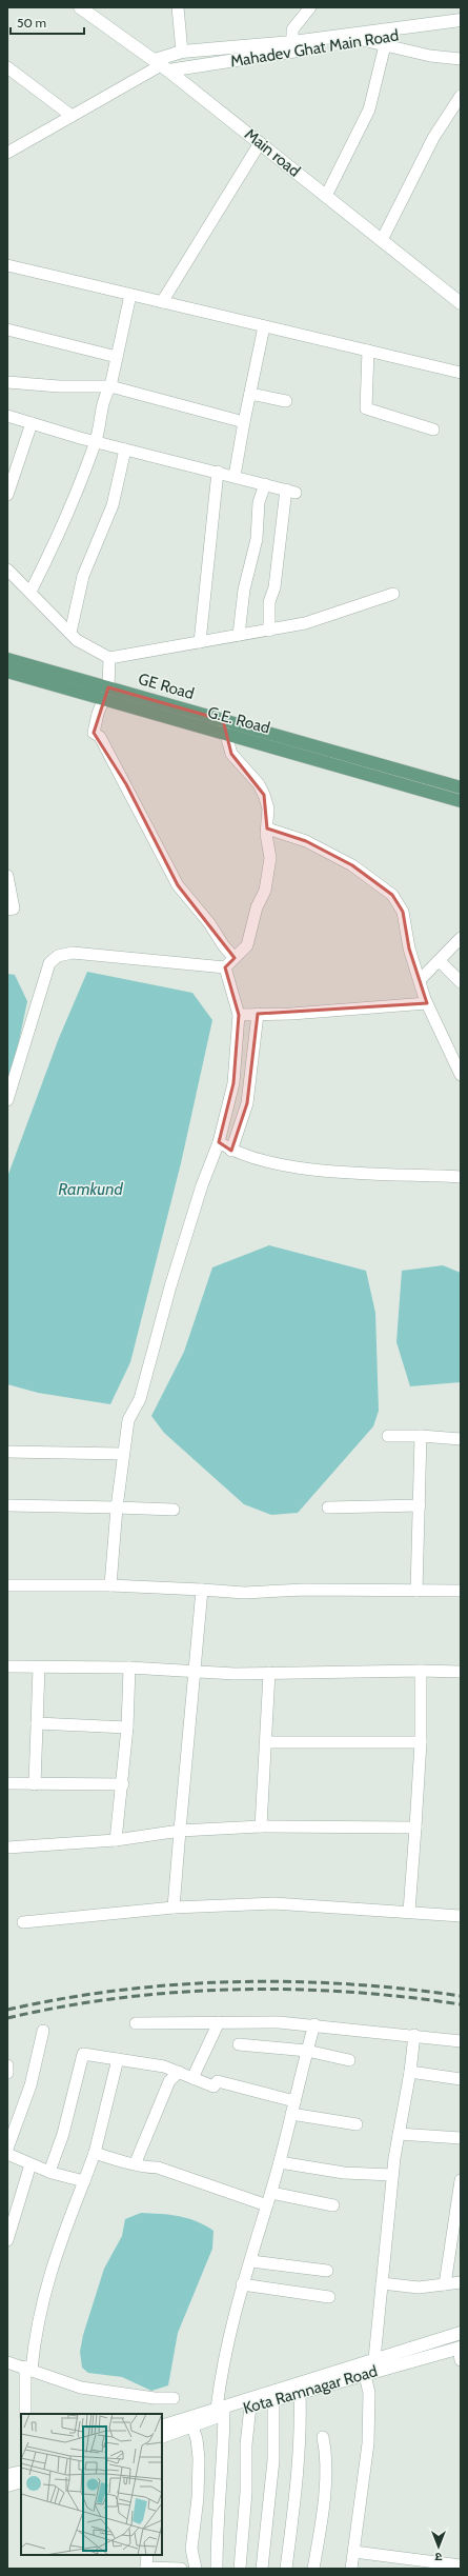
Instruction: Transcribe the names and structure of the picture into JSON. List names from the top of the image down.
{
  "streets": {
    "main road": ["GE Road", "G.E. Road"],
    "street": ["Mahadev Ghat Main Road", "Main road", "Kota Ramnagar Road"]
  },
  "crossings": [
    ["Mahadev Ghat Main Road", "Main road"]
  ],
  "water": ["Ramkund"],
  "scale_bar": "50 m",
  "north": "bottom"
}
